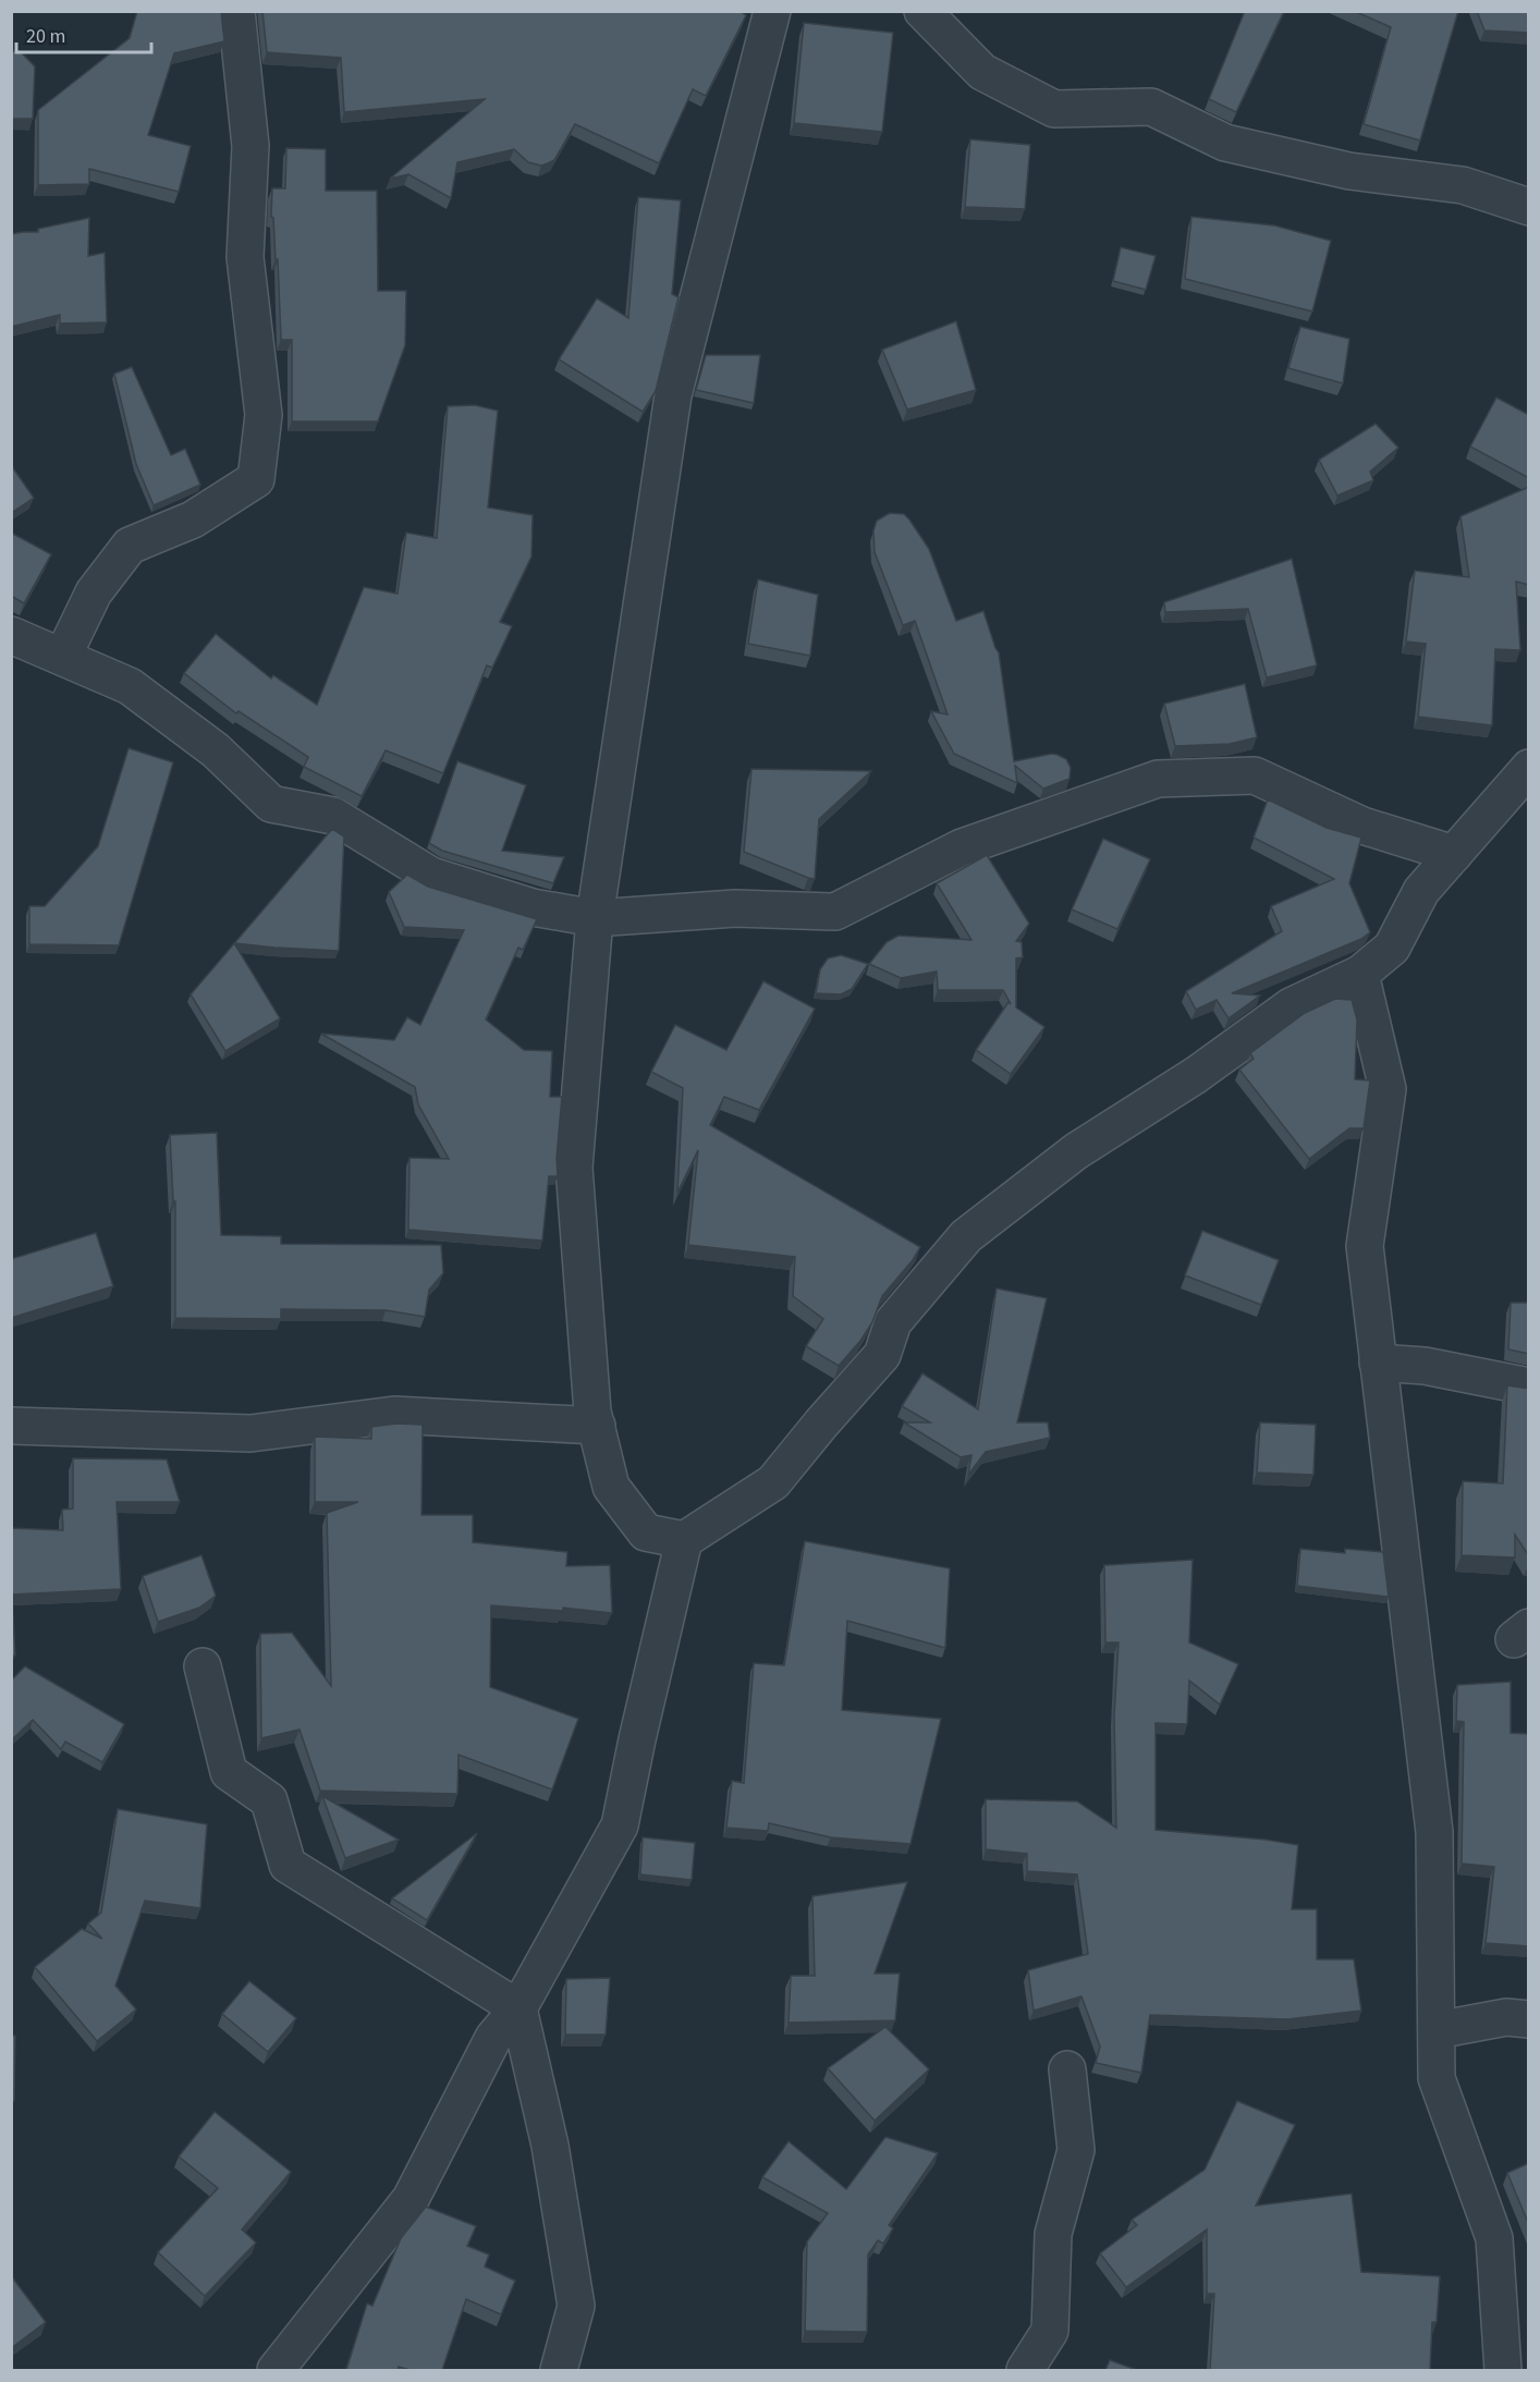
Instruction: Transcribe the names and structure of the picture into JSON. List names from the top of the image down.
{
  "scale_bar": "20 m"
}
